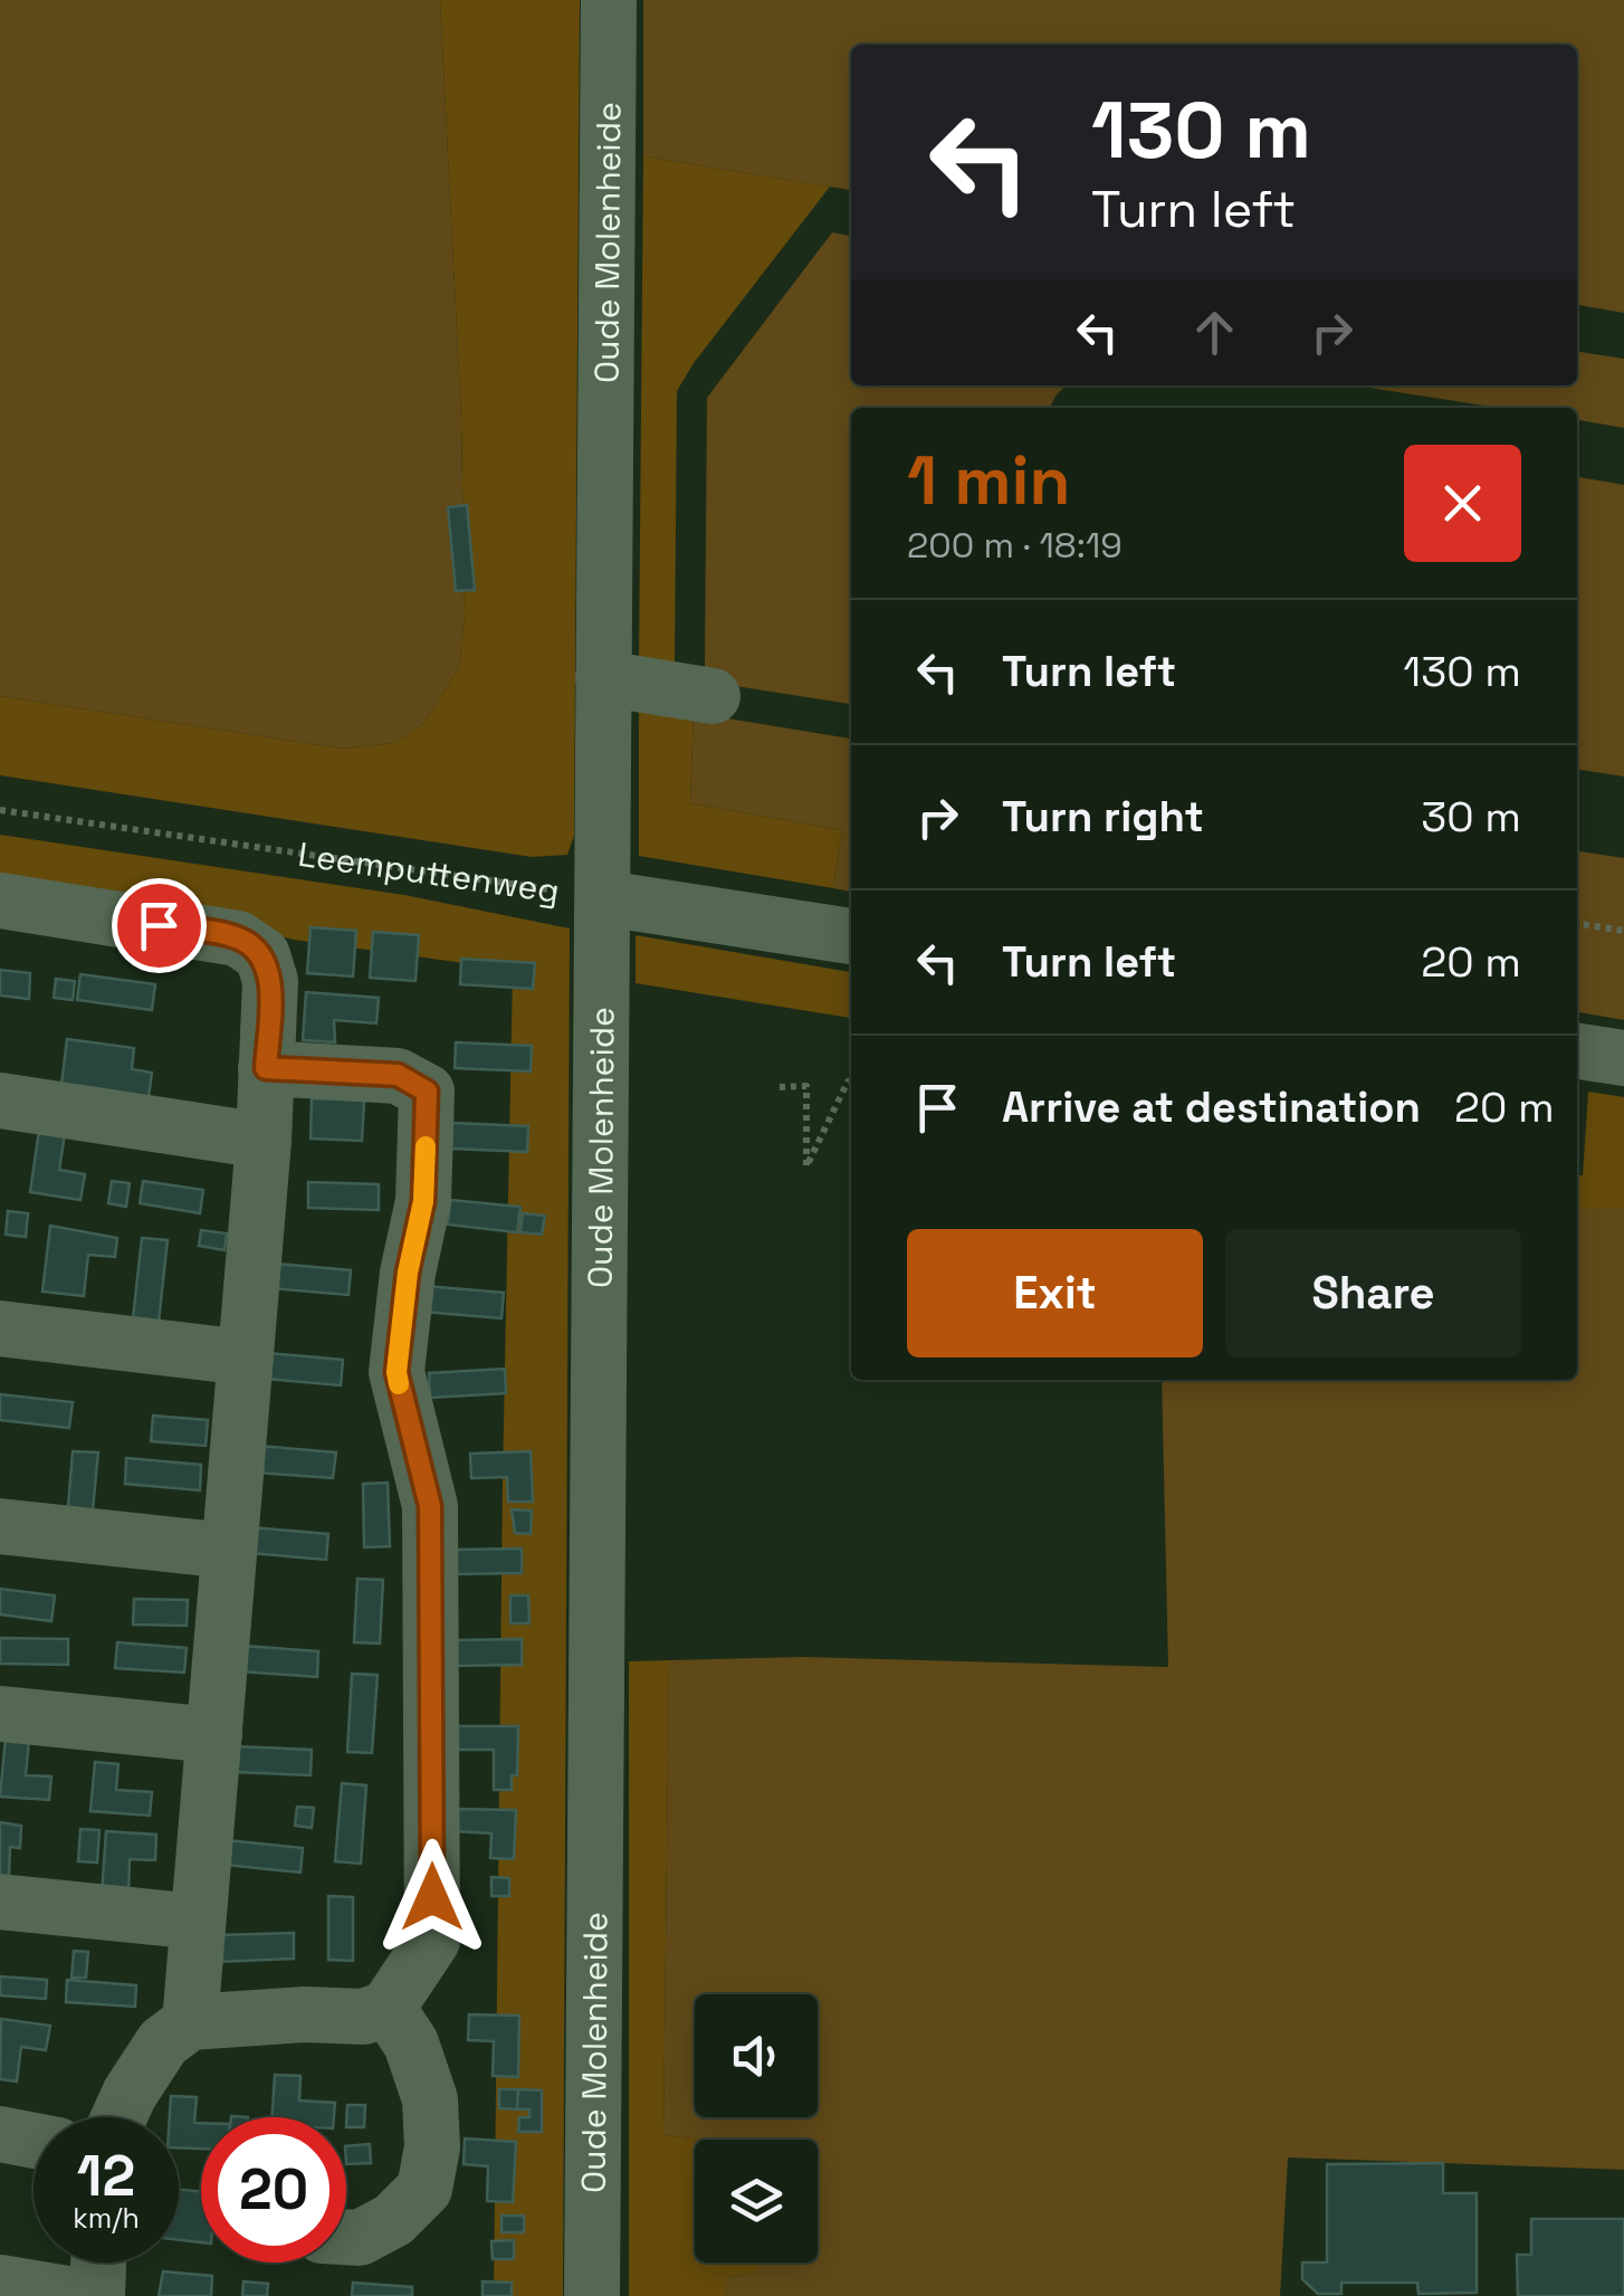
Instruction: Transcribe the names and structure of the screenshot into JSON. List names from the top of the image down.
{
  "streets": {
    "street": ["Oude Molenheide", "Leemputtenweg"]
  },
  "crossings": [
    ["Oude Molenheide", "Leemputtenweg"]
  ],
  "page": {
    "turn": ["130 m", "Turn left"],
    "heading": ["1 min", "200 m · 18:19"],
    "list": [
      {
        "name": "Turn left",
        "value": "130 m"
      },
      {
        "name": "Turn right",
        "value": "30 m"
      },
      {
        "name": "Turn left",
        "value": "20 m"
      },
      {
        "name": "Arrive at destination",
        "value": "20 m"
      }
    ],
    "buttons": ["Exit", "Share"],
    "speed": "12 km/h",
    "limit": "20"
  }
}
